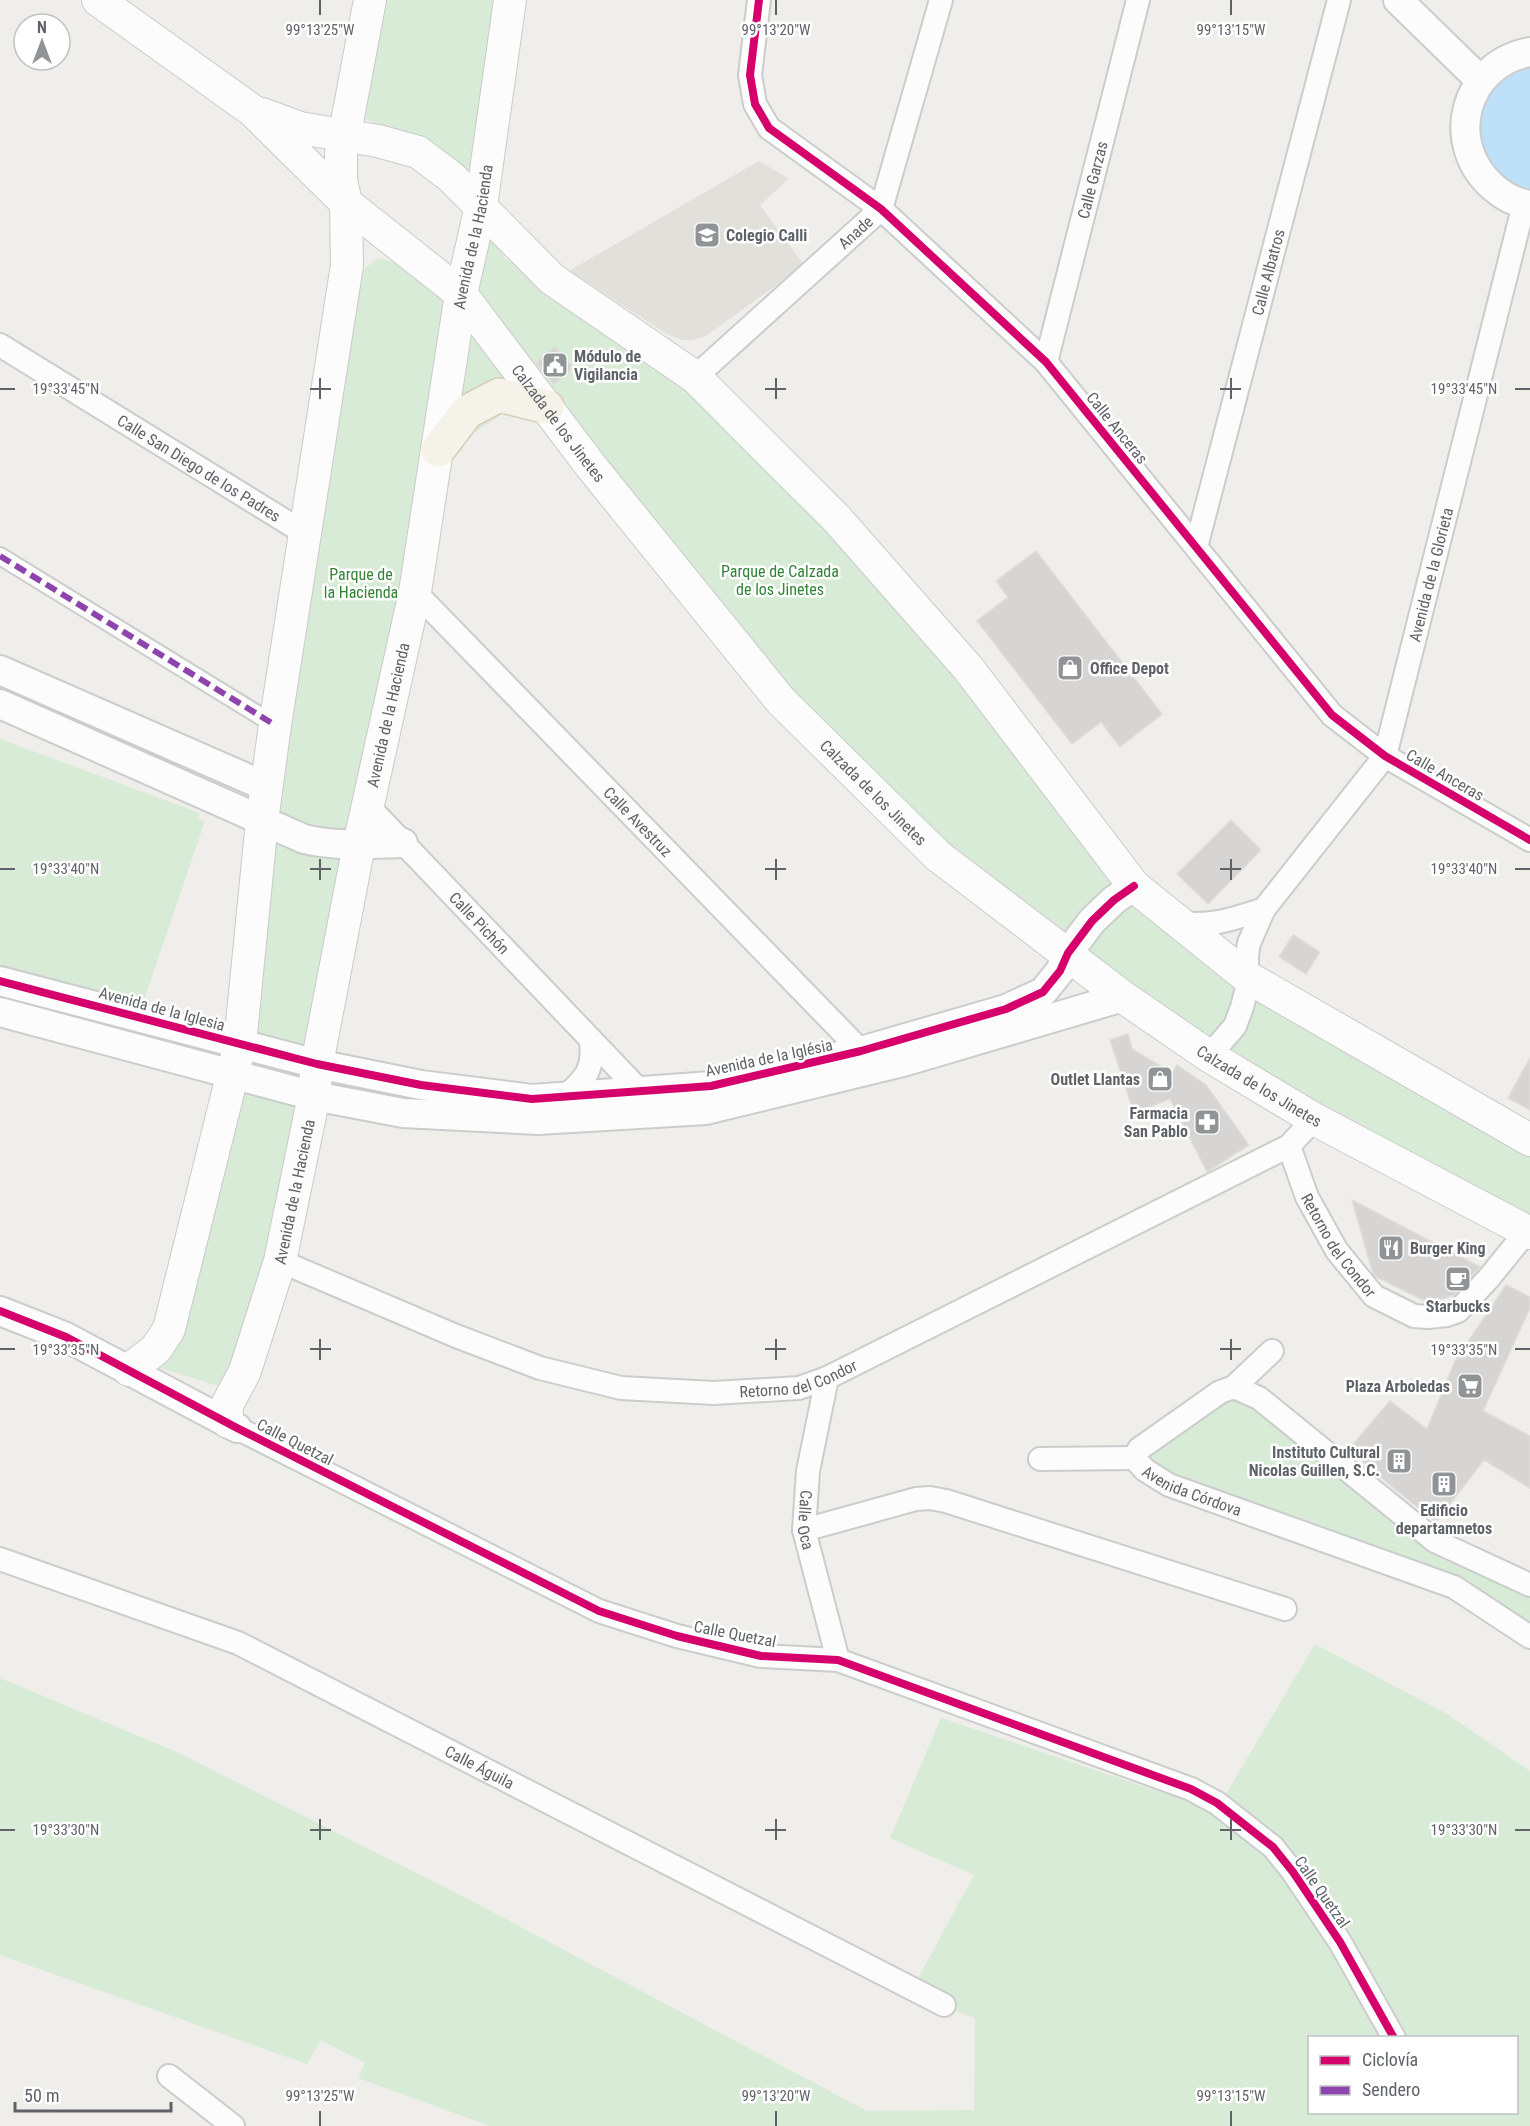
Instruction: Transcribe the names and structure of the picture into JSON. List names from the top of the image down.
{
  "streets": {
    "main road": ["Avenida de la Hacienda", "Calzada de los Jinetes"],
    "street": [
      "Calle Garzas",
      "Anade",
      "Calle Albatros",
      "Calle Anceras",
      "Calle San Diego de los Padres",
      "Avenida de la Glorieta",
      "Calle Avestruz",
      "Calle Pichón",
      "Avenida de la Iglesia",
      "Avenida de la Iglésia",
      "Retorno del Condor",
      "Calle Quetzal",
      "Avenida Córdova",
      "Calle Oca",
      "Calle Águila"
    ]
  },
  "crossings": [
    ["Calle Garzas", "Calle Anceras"],
    ["Anade", "Calle Anceras"],
    ["Avenida de la Hacienda", "Calzada de los Jinetes"],
    ["Avenida de la Hacienda", "Calle Avestruz"],
    ["Avenida de la Hacienda", "Calle Pichón"],
    ["Avenida de la Hacienda", "Avenida de la Iglesia"],
    ["Avenida de la Hacienda", "Avenida de la Iglésia"],
    ["Avenida de la Hacienda", "Retorno del Condor"],
    ["Avenida de la Hacienda", "Calle Quetzal"],
    ["Calle Albatros", "Calle Anceras"],
    ["Calzada de los Jinetes", "Avenida de la Glorieta"],
    ["Calzada de los Jinetes", "Avenida de la Iglésia"],
    ["Calzada de los Jinetes", "Retorno del Condor"],
    ["Calle Anceras", "Avenida de la Glorieta"],
    ["Calle Avestruz", "Avenida de la Iglésia"],
    ["Calle Pichón", "Avenida de la Iglésia"],
    ["Avenida de la Iglesia", "Avenida de la Iglésia"],
    ["Retorno del Condor", "Calle Oca"],
    ["Calle Quetzal", "Calle Oca"]
  ],
  "parks": ["Parque de Calzada de los Jinetes", "Parque de la Hacienda"],
  "places": {
    "school or university": ["Colegio Calli"],
    "public building": ["Módulo de Vigilancia"],
    "shop": ["Office Depot", "Outlet Llantas"],
    "pharmacy": ["Farmacia San Pablo"],
    "restaurant": ["Burger King"],
    "cafe": ["Starbucks"],
    "supermarket": ["Plaza Arboledas"],
    "building": ["Instituto Cultural Nicolas Guillen, S.C.", "Edificio departamnetos"]
  },
  "legend": ["Ciclovía", "Sendero"],
  "scale_bar": "50 m",
  "north": "top",
  "coordinates": [
    "99°13'25\"W",
    "99°13'20\"W",
    "99°13'15\"W",
    "19°33'45\"N",
    "19°33'40\"N",
    "19°33'35\"N",
    "19°33'30\"N"
  ]
}
